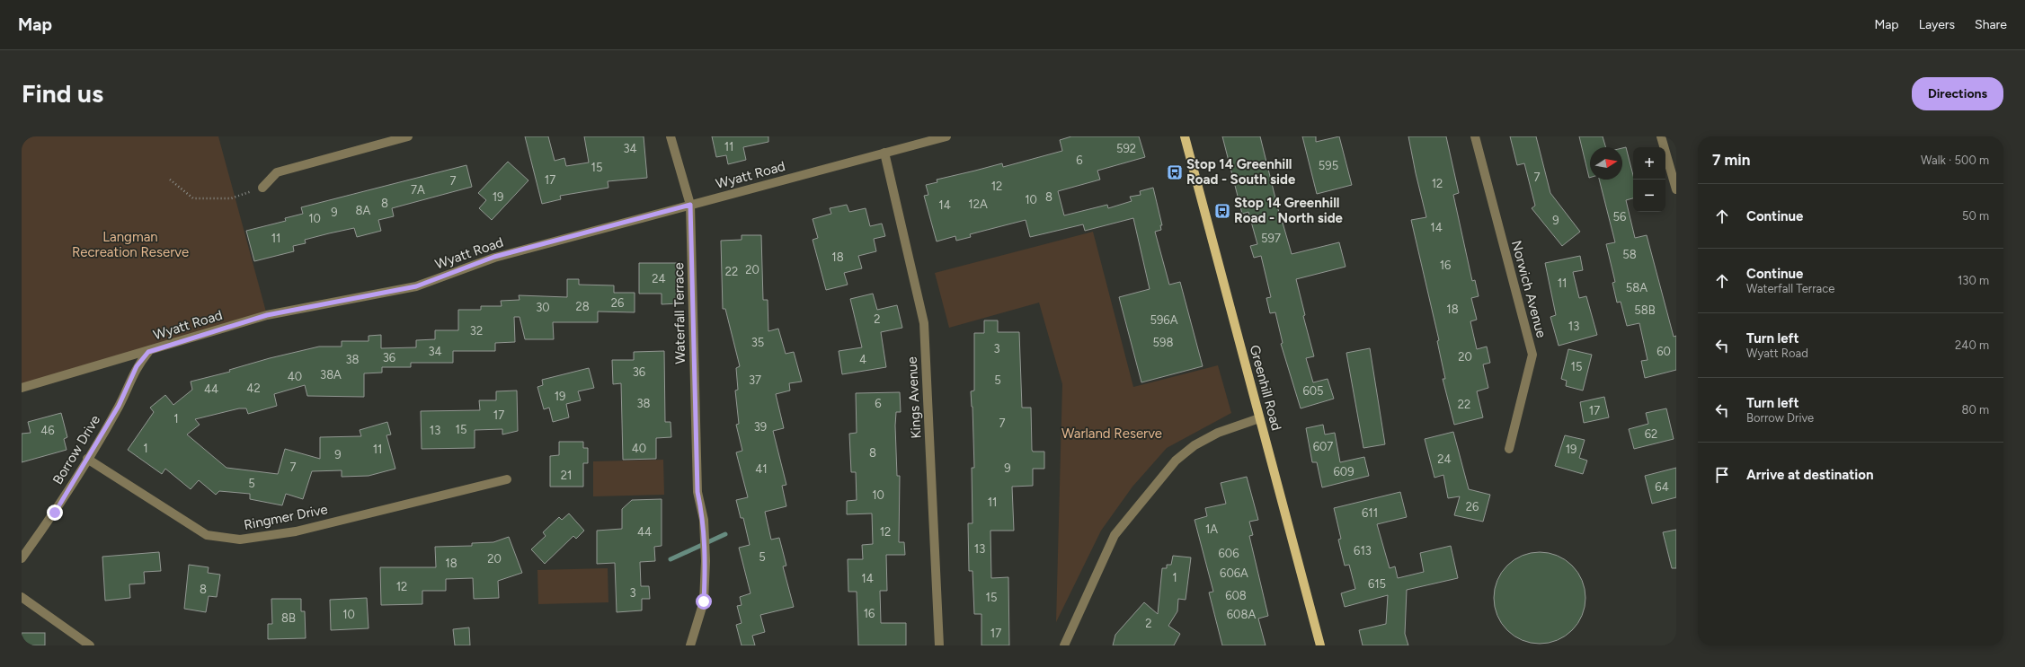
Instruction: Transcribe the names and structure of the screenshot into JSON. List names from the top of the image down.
{
  "streets": {
    "main road": ["Greenhill Road"],
    "street": [
      "Wyatt Road",
      "Norwich Avenue",
      "Waterfall Terrace",
      "Kings Avenue",
      "Borrow Drive",
      "Ringmer Drive"
    ]
  },
  "crossings": [
    ["Wyatt Road", "Waterfall Terrace"],
    ["Wyatt Road", "Kings Avenue"],
    ["Wyatt Road", "Borrow Drive"],
    ["Borrow Drive", "Ringmer Drive"]
  ],
  "parks": ["Langman Recreation Reserve", "Warland Reserve"],
  "places": {
    "bus stop": ["Stop 14 Greenhill Road - South side", "Stop 14 Greenhill Road - North side"]
  },
  "house_numbers": [
    "11",
    "34",
    "592",
    "6",
    "595",
    "15",
    "7",
    "17",
    "7",
    "12",
    "12",
    "7A",
    "19",
    "8",
    "10",
    "8",
    "12A",
    "14",
    "8A",
    "9",
    "56",
    "10",
    "9",
    "14",
    "11",
    "597",
    "58",
    "18",
    "16",
    "20",
    "22",
    "24",
    "11",
    "58A",
    "26",
    "28",
    "30",
    "18",
    "58B",
    "2",
    "596A",
    "13",
    "32",
    "35",
    "598",
    "3",
    "34",
    "60",
    "20",
    "36",
    "38",
    "4",
    "15",
    "36",
    "38A",
    "40",
    "37",
    "5",
    "42",
    "44",
    "605",
    "19",
    "38",
    "6",
    "22",
    "17",
    "17",
    "1",
    "7",
    "39",
    "15",
    "46",
    "13",
    "62",
    "607",
    "1",
    "40",
    "11",
    "19",
    "8",
    "9",
    "24",
    "7",
    "9",
    "41",
    "609",
    "21",
    "5",
    "64",
    "10",
    "11",
    "26",
    "611",
    "1A",
    "44",
    "12",
    "13",
    "613",
    "606",
    "5",
    "20",
    "18",
    "606A",
    "1",
    "14",
    "615",
    "12",
    "8",
    "3",
    "608",
    "15",
    "16",
    "10",
    "608A",
    "8B",
    "2",
    "17"
  ],
  "north": "right",
  "page": {
    "header": "Map",
    "nav": ["Map", "Layers", "Share"],
    "buttons": "Directions",
    "title": "Find us",
    "heading": ["7 min", "Walk · 500 m"],
    "map_buttons": ["+", "−"],
    "list": [
      ["Continue", "50 m"],
      ["Continue", "Waterfall Terrace", "130 m"],
      ["Turn left", "Wyatt Road", "240 m"],
      ["Turn left", "Borrow Drive", "80 m"],
      "Arrive at destination"
    ]
  }
}
